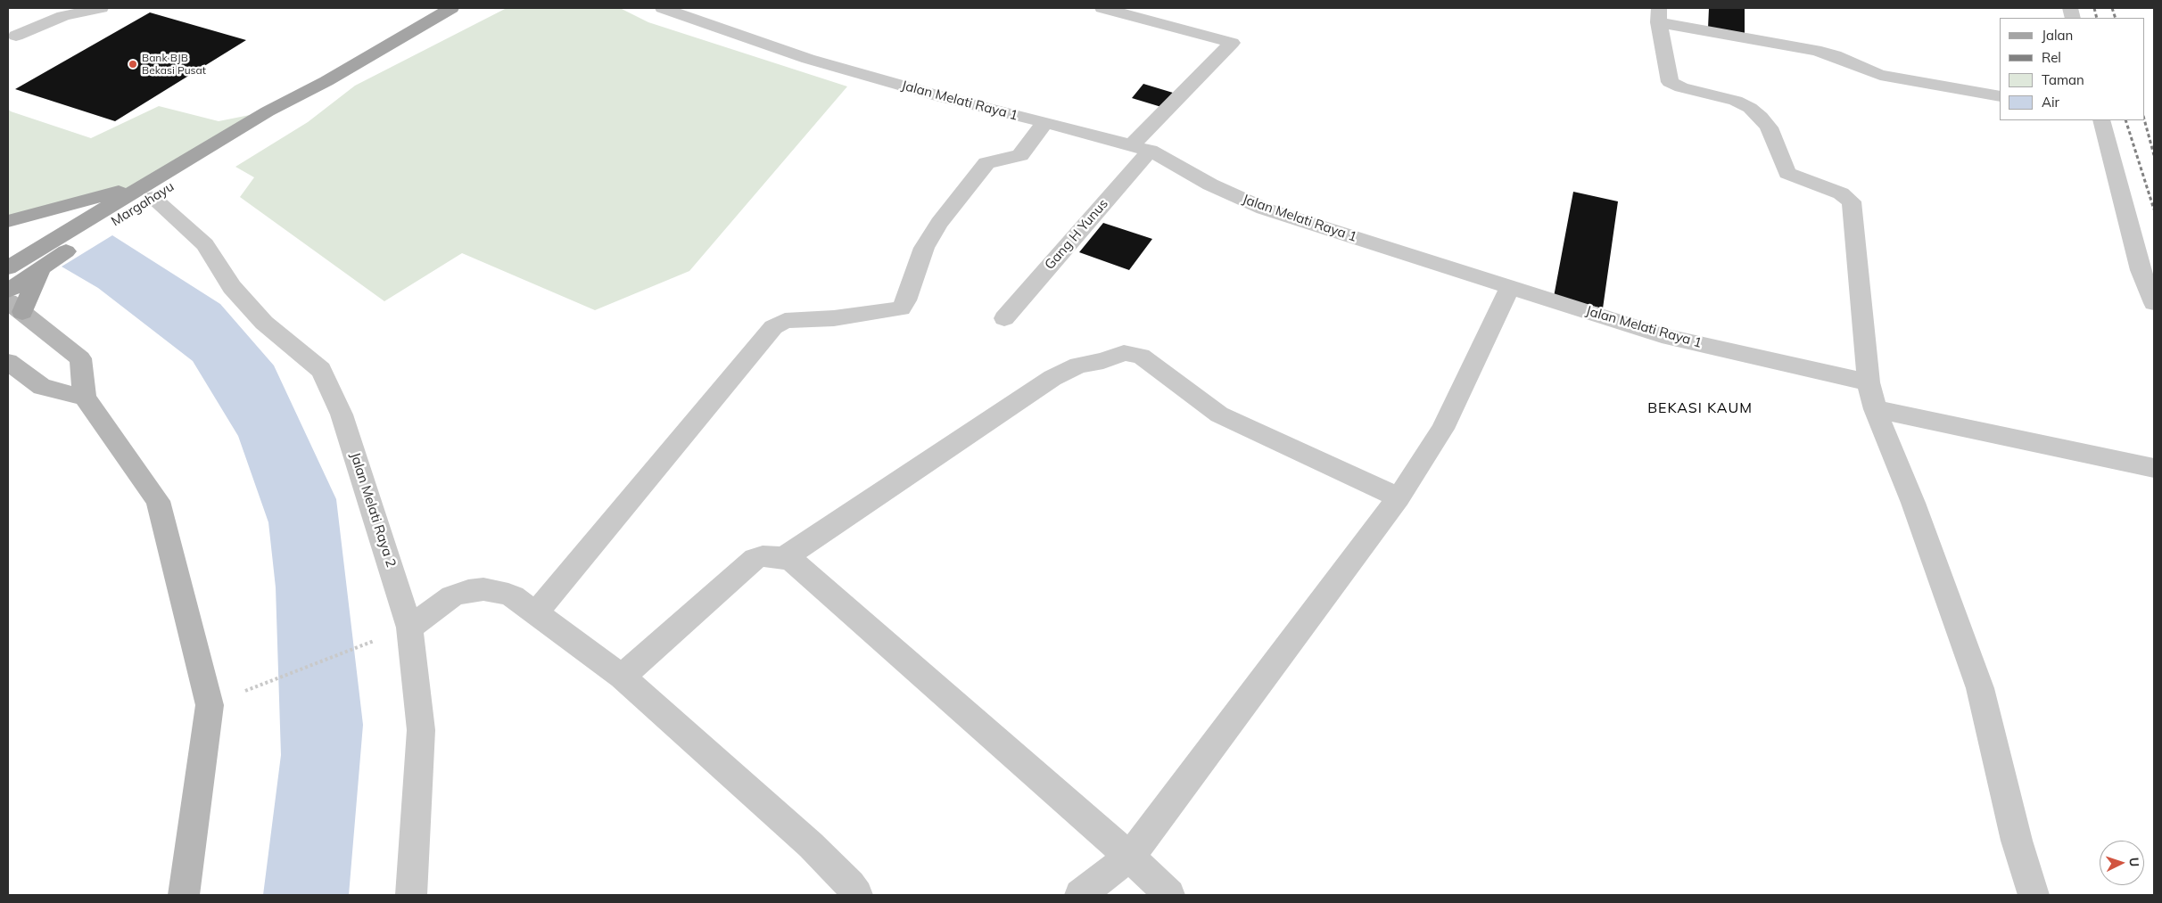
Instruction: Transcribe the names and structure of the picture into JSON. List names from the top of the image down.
{
  "streets": {
    "main road": ["Margahayu"],
    "street": ["Jalan Melati Raya 1", "Gang H Yunus", "Jalan Melati Raya 2"]
  },
  "crossings": [
    ["Jalan Melati Raya 1", "Gang H Yunus"],
    ["Margahayu", "Jalan Melati Raya 2"]
  ],
  "districts": ["BEKASI KAUM"],
  "places": ["Bank BJB Bekasi Pusat"],
  "legend": [
    "Jalan",
    "Rel",
    "Taman",
    "Air"
  ],
  "north": "right"
}
